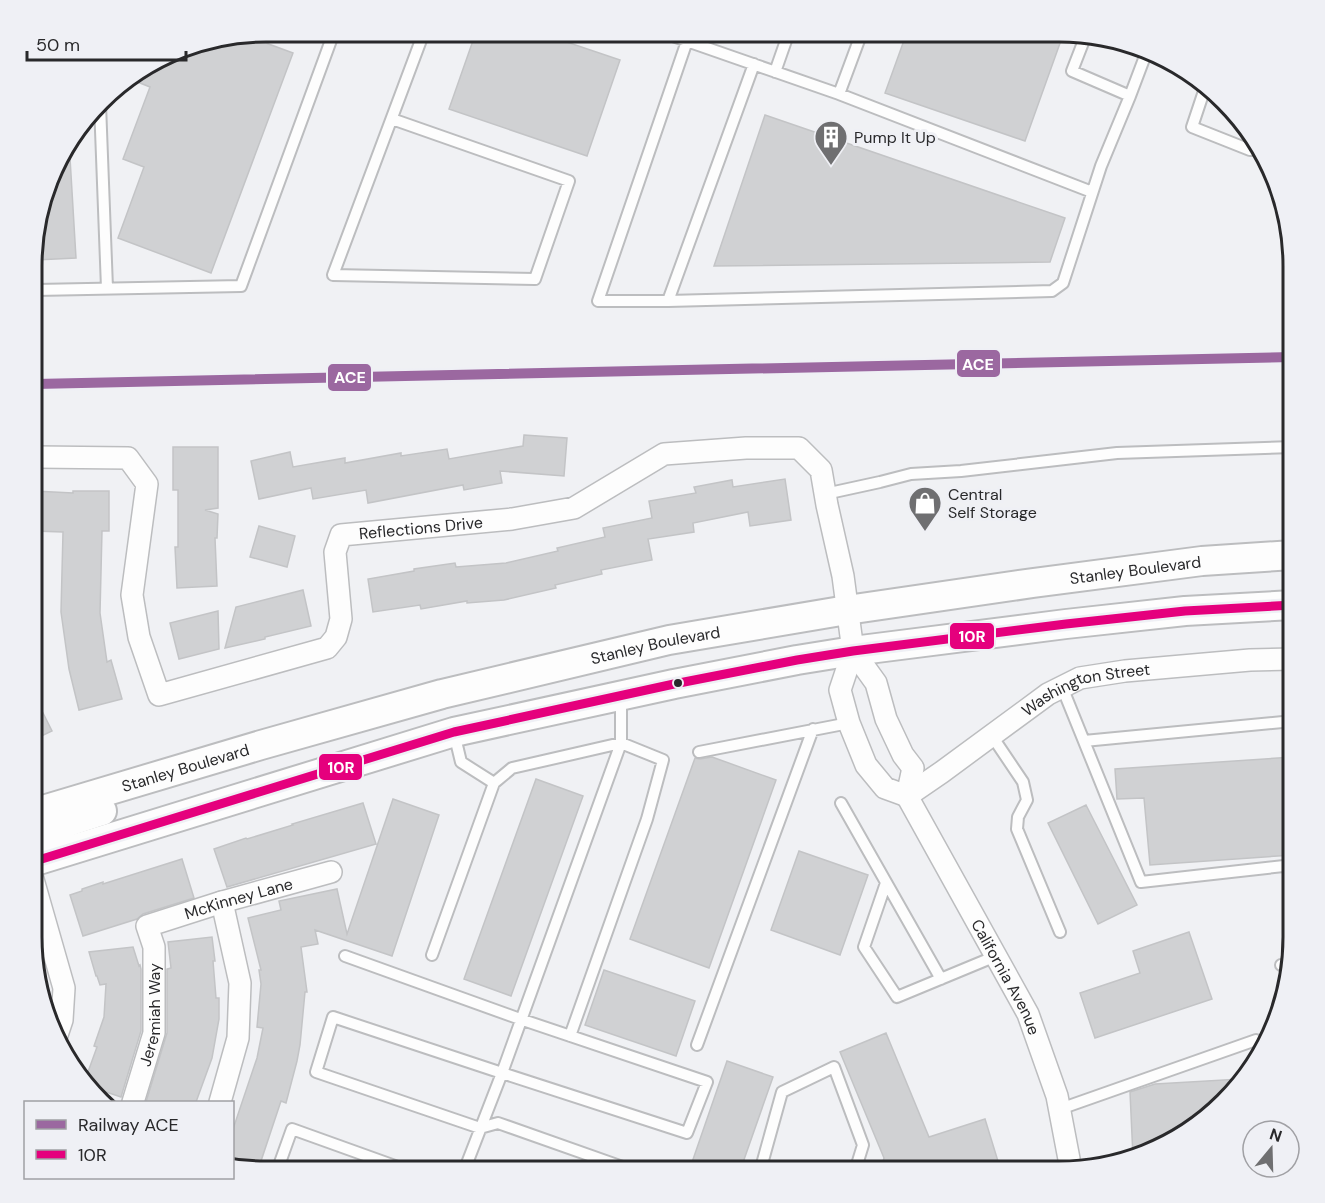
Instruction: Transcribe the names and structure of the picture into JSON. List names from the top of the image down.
{
  "streets": {
    "main road": ["Stanley Boulevard"],
    "street": [
      "Reflections Drive",
      "Washington Street",
      "McKinney Lane",
      "California Avenue",
      "Jeremiah Way"
    ]
  },
  "crossings": [
    ["Reflections Drive", "Stanley Boulevard"],
    ["Washington Street", "California Avenue"],
    ["McKinney Lane", "Jeremiah Way"]
  ],
  "places": {
    "building": ["Pump It Up"],
    "shop": ["Central Self Storage"]
  },
  "lines": ["rail line ACE", "transit line 10R"],
  "legend": ["Railway ACE", "10R"],
  "scale_bar": "50 m",
  "north": "top"
}
